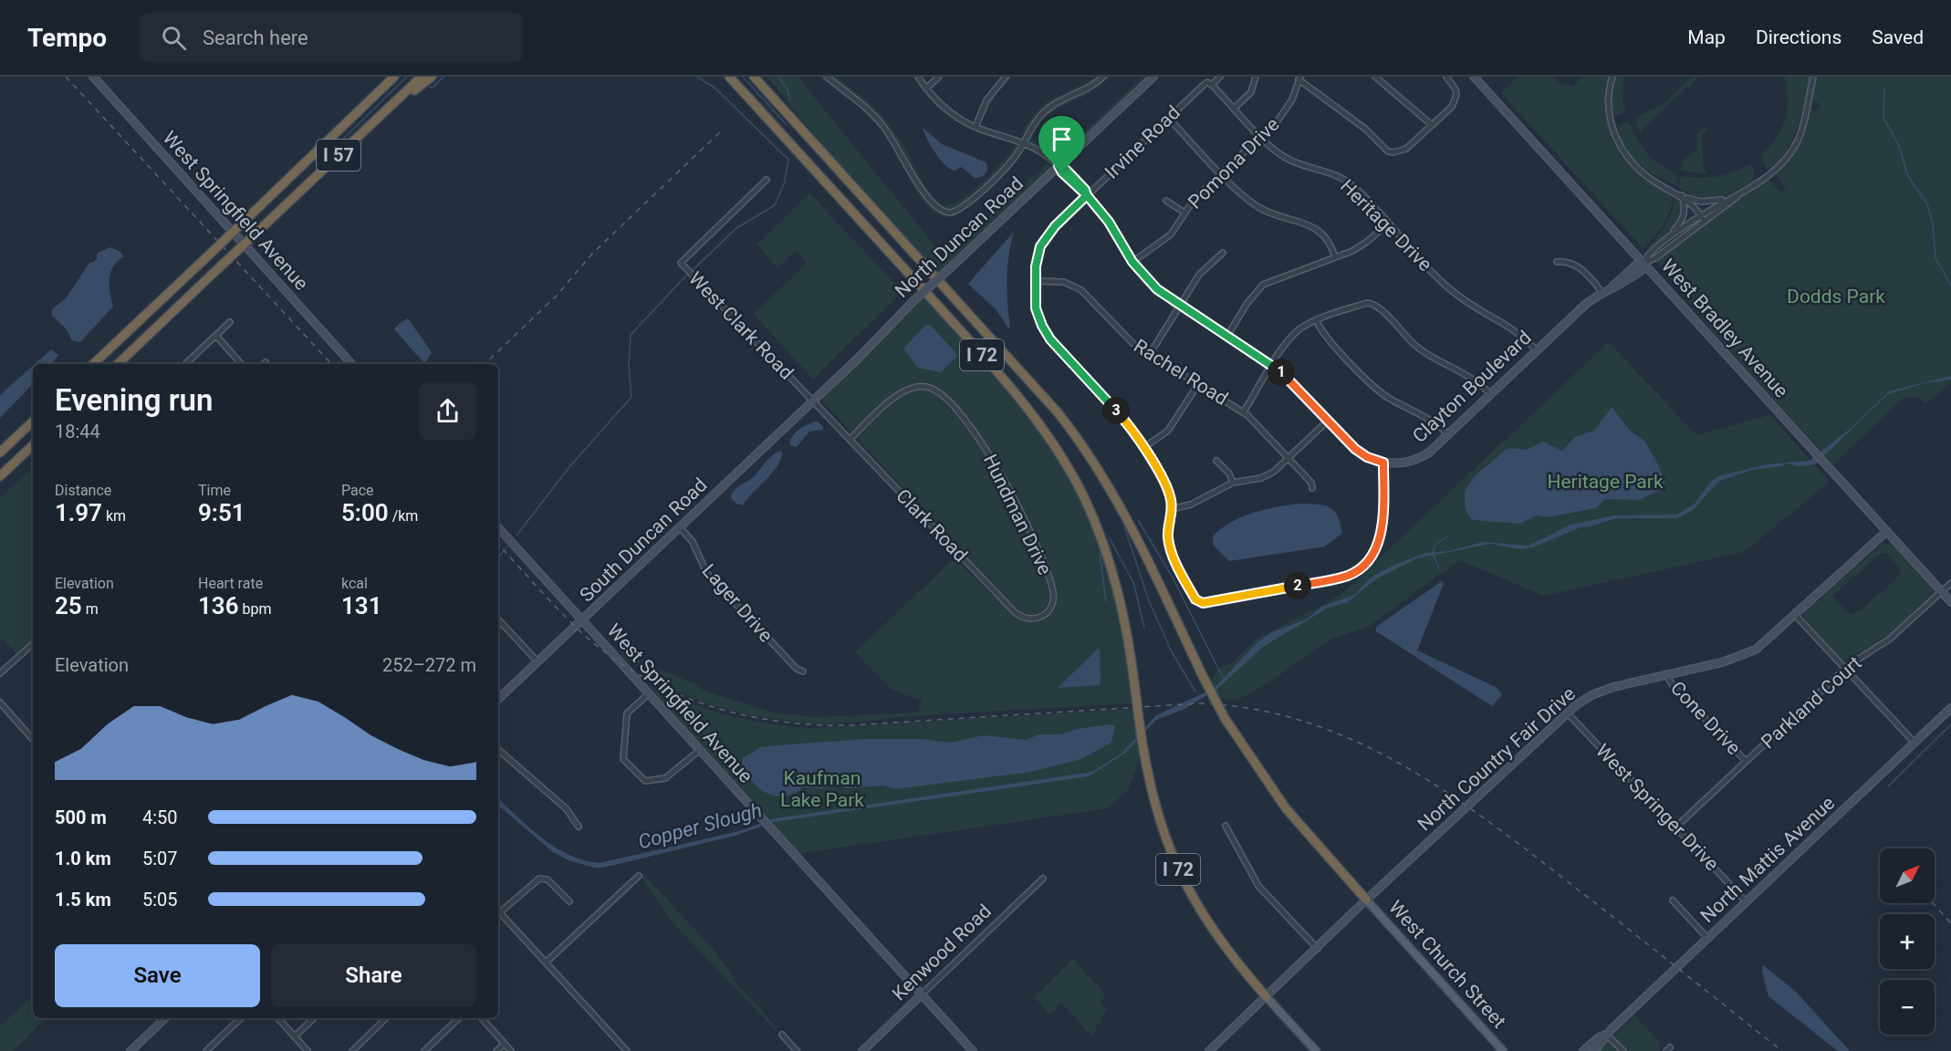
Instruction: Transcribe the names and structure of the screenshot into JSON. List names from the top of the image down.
{
  "streets": {
    "highway": ["I 57", "I 72"],
    "main road": [
      "West Springfield Avenue",
      "North Duncan Road",
      "West Bradley Avenue",
      "Clayton Boulevard",
      "South Duncan Road",
      "North Country Fair Drive",
      "North Mattis Avenue",
      "Kenwood Road",
      "West Church Street"
    ],
    "street": [
      "Irvine Road",
      "Pomona Drive",
      "Heritage Drive",
      "West Clark Road",
      "Rachel Road",
      "Hundman Drive",
      "Clark Road",
      "Lager Drive",
      "Parkland Court",
      "Cone Drive",
      "West Springer Drive"
    ]
  },
  "crossings": [
    ["Irvine Road", "Heritage Drive"],
    ["Irvine Road", "Rachel Road"],
    ["Irvine Road", "Clayton Boulevard"],
    ["Pomona Drive", "Heritage Drive"],
    ["Pomona Drive", "Clayton Boulevard"],
    ["West Springfield Avenue", "South Duncan Road"],
    ["West Springfield Avenue", "Kenwood Road"],
    ["Heritage Drive", "Clayton Boulevard"],
    ["North Duncan Road", "West Clark Road"],
    ["North Duncan Road", "Clayton Boulevard"],
    ["North Duncan Road", "Clark Road"],
    ["North Duncan Road", "South Duncan Road"],
    ["West Clark Road", "Clark Road"],
    ["West Clark Road", "South Duncan Road"],
    ["West Bradley Avenue", "Clayton Boulevard"],
    ["West Bradley Avenue", "Parkland Court"],
    ["West Bradley Avenue", "North Country Fair Drive"],
    ["I 72", "North Country Fair Drive"],
    ["Hundman Drive", "Clark Road"],
    ["Clark Road", "South Duncan Road"],
    ["South Duncan Road", "Lager Drive"],
    ["Parkland Court", "Cone Drive"],
    ["Parkland Court", "West Springer Drive"],
    ["Cone Drive", "North Country Fair Drive"],
    ["North Country Fair Drive", "West Springer Drive"],
    ["North Country Fair Drive", "West Church Street"],
    ["West Springer Drive", "North Mattis Avenue"]
  ],
  "water": ["Copper Slough"],
  "parks": ["Dodds Park", "Heritage Park", "Kaufman Lake Park"],
  "north": "top right",
  "page": {
    "header": "Tempo",
    "search": "Search here",
    "nav": ["Map", "Directions", "Saved"],
    "pins": ["1", "3", "2"],
    "heading": ["Evening run", "18:44"],
    "stats": [
      ["Distance", "1.97 km"],
      ["Time", "9:51"],
      ["Pace", "5:00 /km"],
      ["Elevation", "25 m"],
      ["Heart rate", "136 bpm"],
      ["kcal", "131"]
    ],
    "chart": ["Elevation", "252–272 m"],
    "list": [
      {
        "name": "500 m",
        "note": "4:50"
      },
      {
        "name": "1.0 km",
        "note": "5:07"
      },
      {
        "name": "1.5 km",
        "note": "5:05"
      }
    ],
    "map_buttons": ["+", "−"],
    "buttons": ["Save", "Share"]
  }
}
